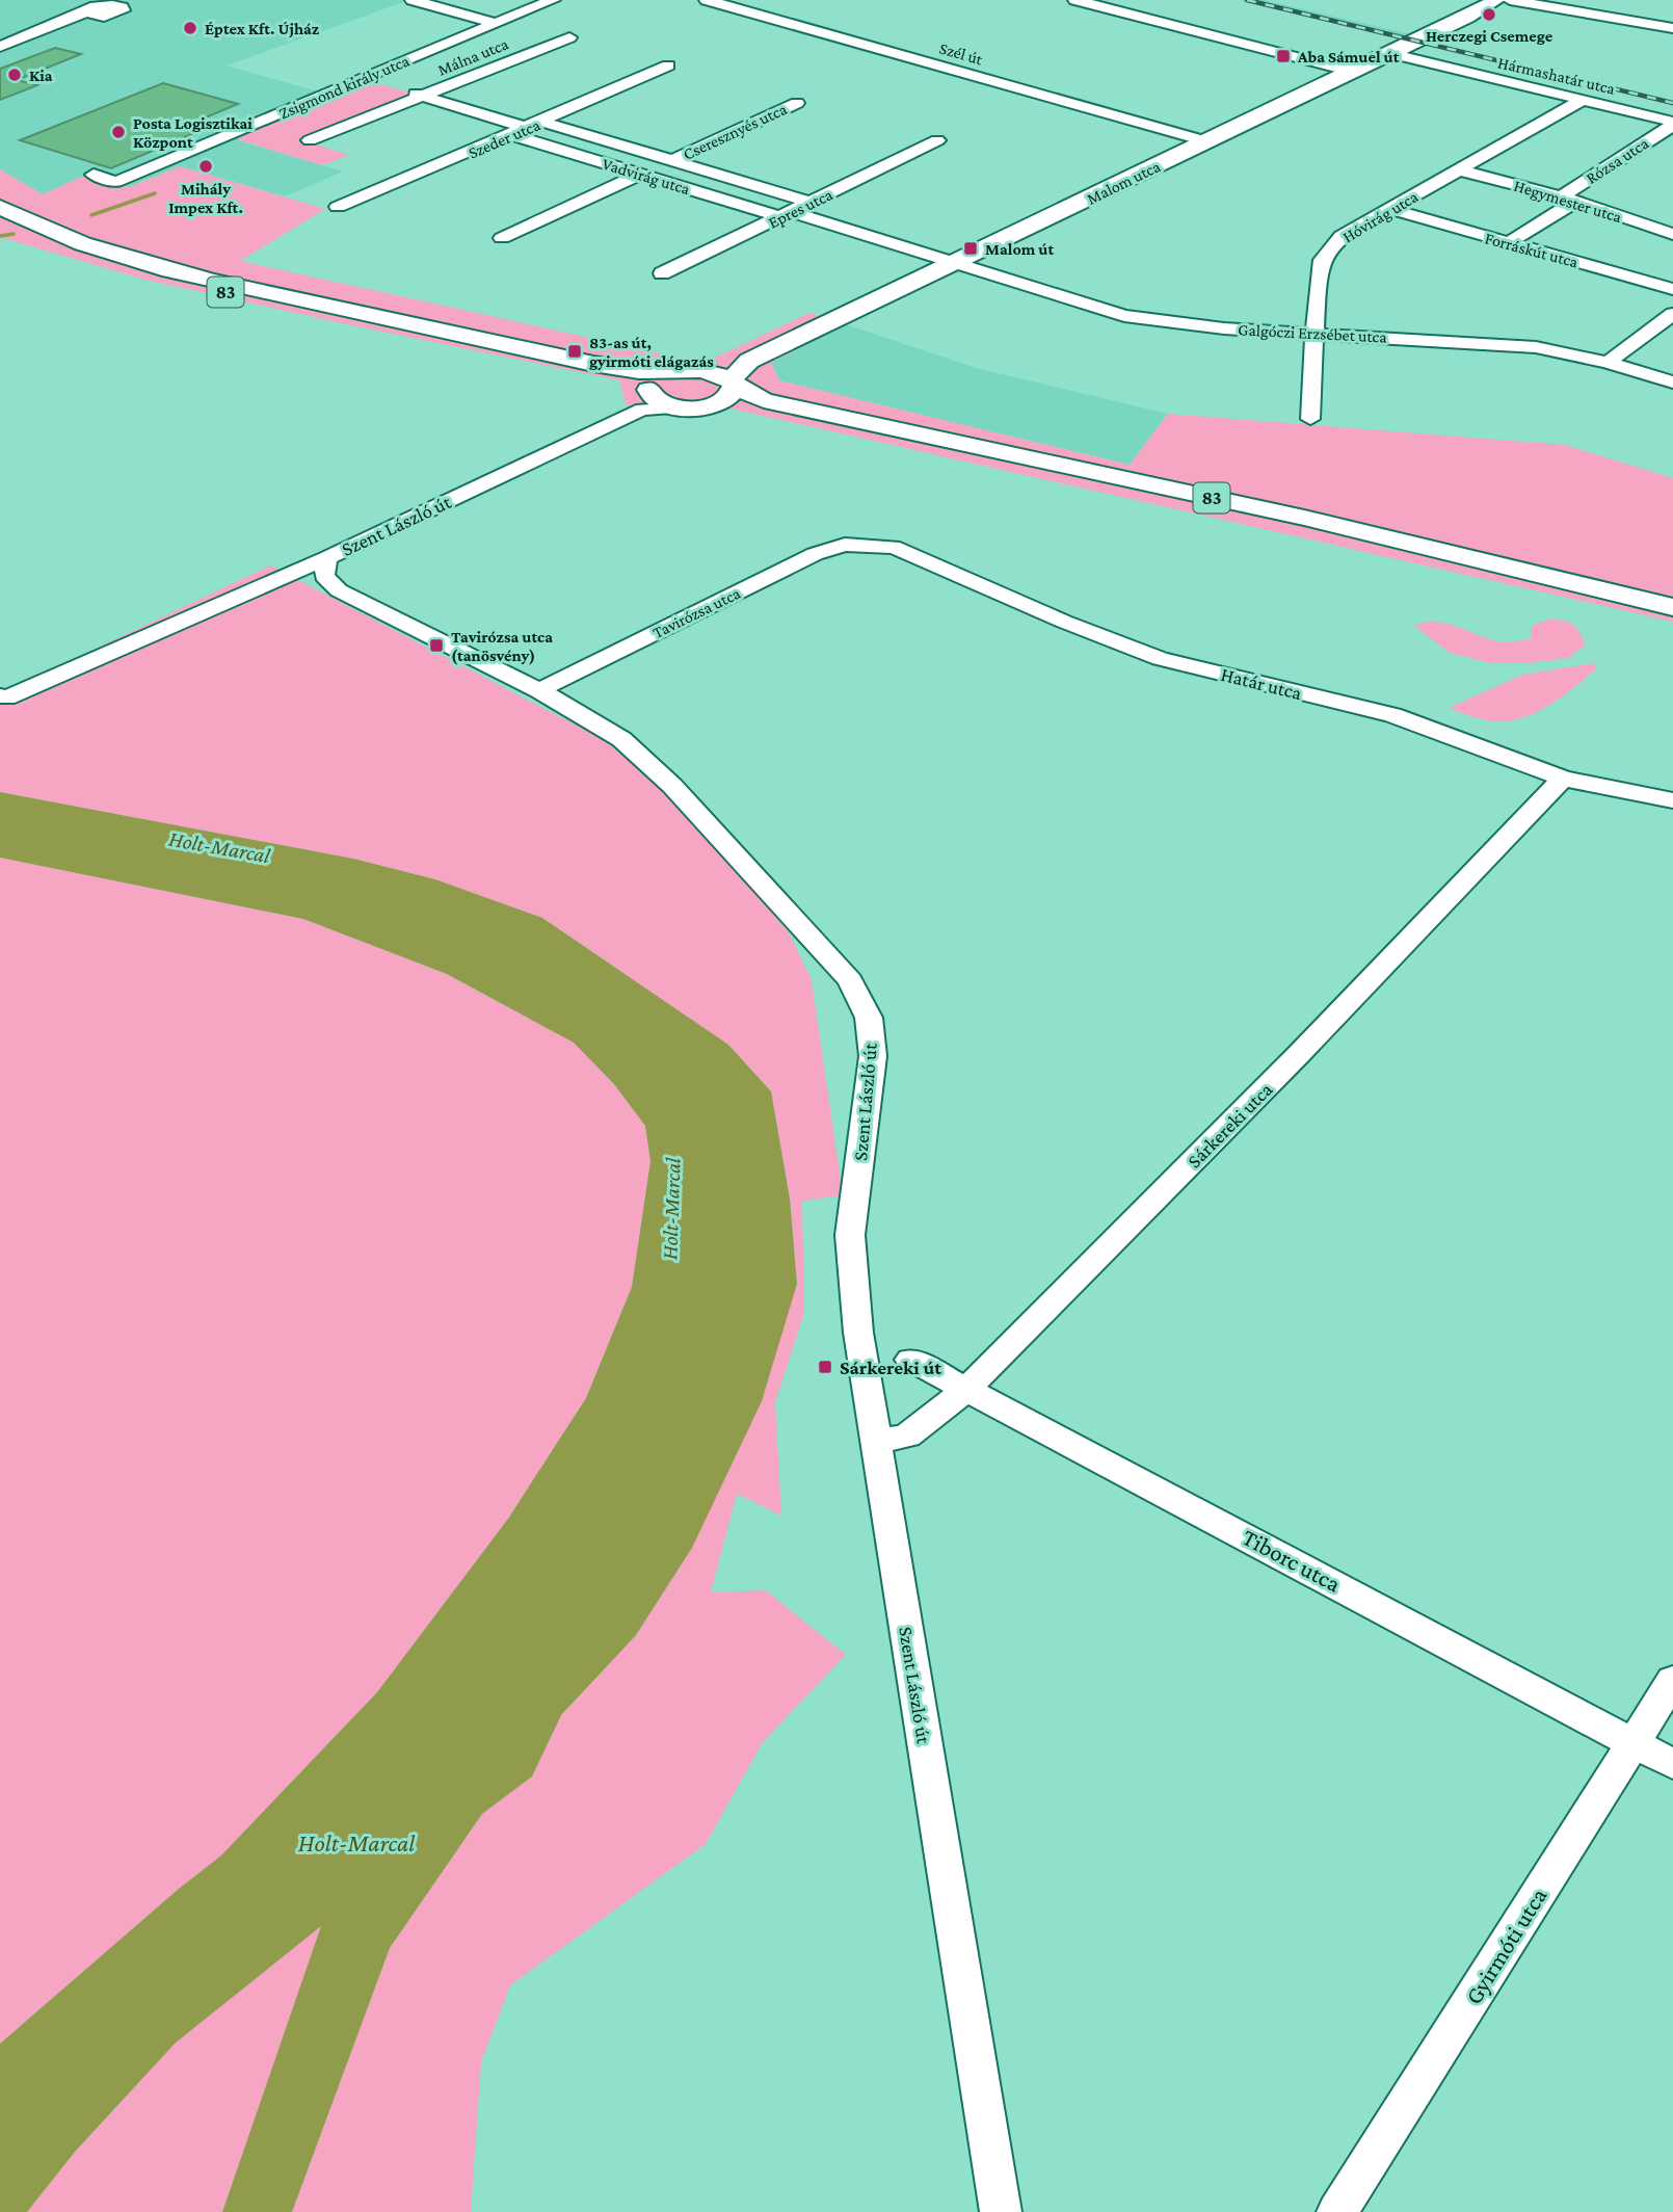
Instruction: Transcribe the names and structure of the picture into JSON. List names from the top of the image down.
{
  "streets": {
    "main road": ["Malom utca", "83"],
    "street": [
      "Szél út",
      "Málna utca",
      "Hármashatár utca",
      "Zsigmond király utca",
      "Cseresznyés utca",
      "Szeder utca",
      "Rózsa utca",
      "Vadvirág utca",
      "Hegymester utca",
      "Epres utca",
      "Hóvirág utca",
      "Forráskút utca",
      "Galgóczi Erzsébet utca",
      "Szent László út",
      "Tavirózsa utca",
      "Határ utca",
      "Sárkereki utca",
      "Tiborc utca",
      "Gyirmóti utca"
    ]
  },
  "crossings": [
    ["Szél út", "Malom utca"],
    ["Hármashatár utca", "Rózsa utca"],
    ["Hármashatár utca", "Malom utca"],
    ["Hármashatár utca", "Hóvirág utca"],
    ["Szeder utca", "Vadvirág utca"],
    ["Rózsa utca", "Hegymester utca"],
    ["Rózsa utca", "Forráskút utca"],
    ["Vadvirág utca", "Malom utca"],
    ["Vadvirág utca", "Epres utca"],
    ["Vadvirág utca", "Galgóczi Erzsébet utca"],
    ["Malom utca", "83"],
    ["Malom utca", "Galgóczi Erzsébet utca"],
    ["Hegymester utca", "Hóvirág utca"],
    ["Hóvirág utca", "Forráskút utca"],
    ["Hóvirág utca", "Galgóczi Erzsébet utca"],
    ["83", "Szent László út"],
    ["Szent László út", "Tavirózsa utca"],
    ["Szent László út", "Sárkereki utca"],
    ["Tavirózsa utca", "Határ utca"],
    ["Határ utca", "Sárkereki utca"],
    ["Sárkereki utca", "Tiborc utca"],
    ["Tiborc utca", "Gyirmóti utca"]
  ],
  "water": ["Holt-Marcal"],
  "places": {
    "other": [
      "Herczegi Csemege",
      "Éptex Kft. Újház",
      "Kia",
      "Posta Logisztikai Központ",
      "Mihály Impex Kft."
    ],
    "transit": [
      "Aba Sámuel út",
      "Malom út",
      "83-as út, gyirmóti elágazás",
      "Tavirózsa utca (tanösvény)",
      "Sárkereki út"
    ]
  }
}
